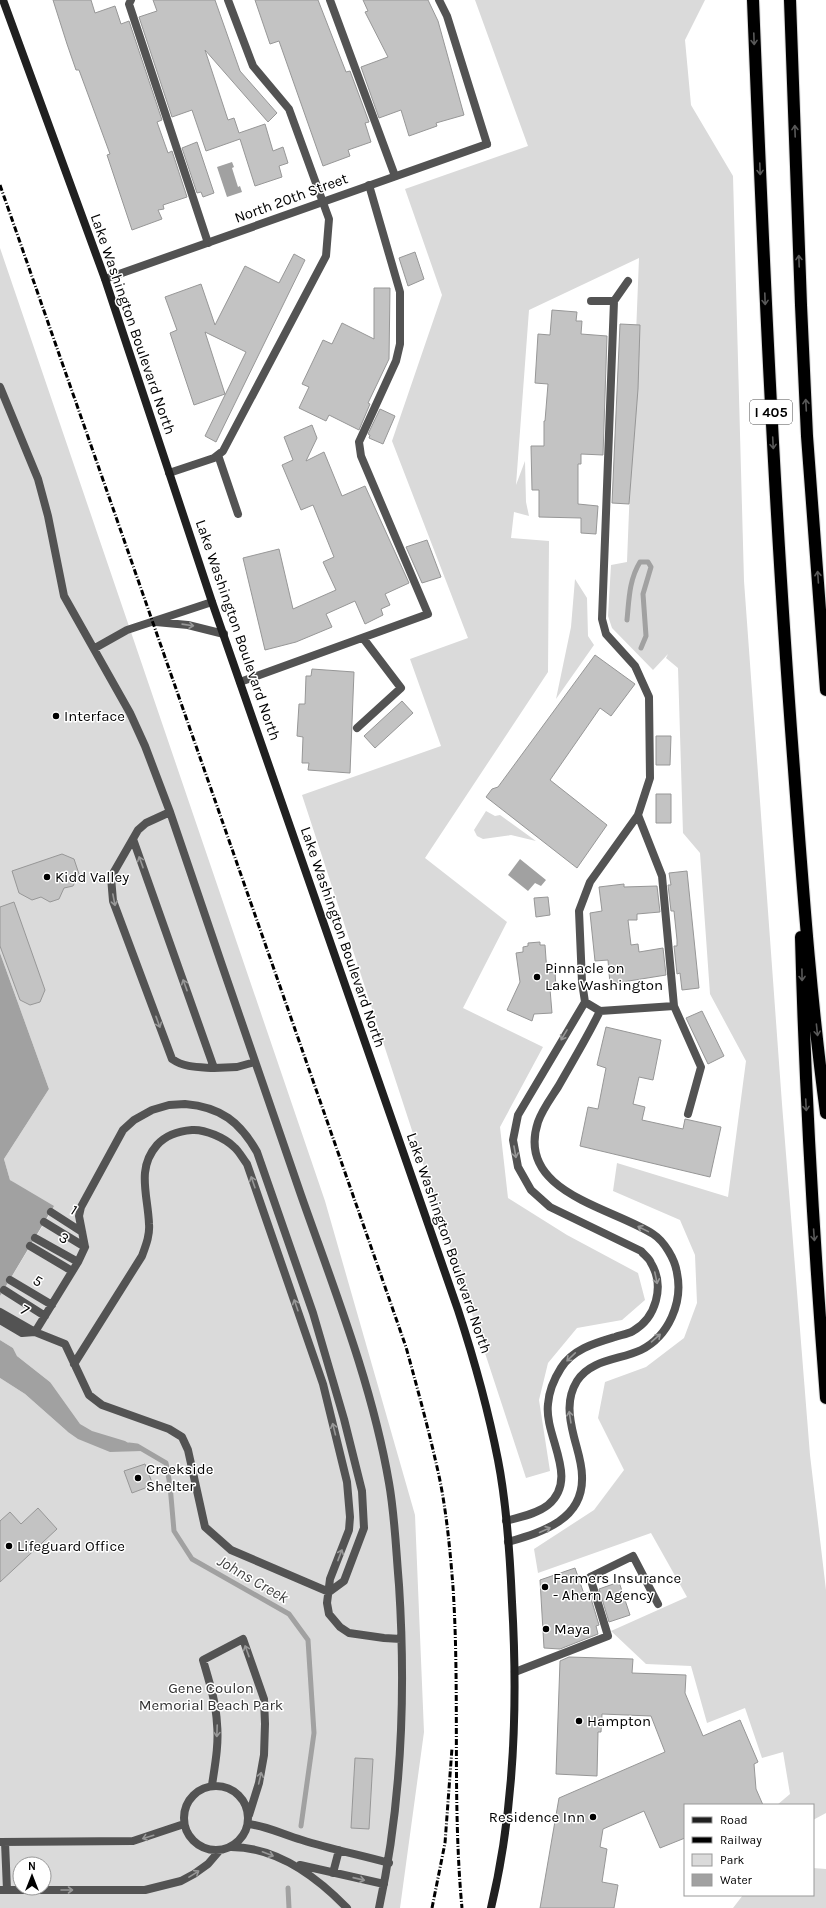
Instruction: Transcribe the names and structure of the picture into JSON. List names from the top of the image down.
{
  "streets": {
    "highway": ["I 405"],
    "street": [
      "North 20th Street",
      "Lake Washington Boulevard North",
      "1",
      "3",
      "5",
      "7"
    ]
  },
  "crossings": [
    ["North 20th Street", "Lake Washington Boulevard North"]
  ],
  "water": ["Johns Creek"],
  "parks": ["Gene Coulon Memorial Beach Park"],
  "places": [
    "Interface",
    "Kidd Valley",
    "Pinnacle on Lake Washington",
    "Creekside Shelter",
    "Lifeguard Office",
    "Farmers Insurance - Ahern Agency",
    "Maya",
    "Hampton",
    "Residence Inn"
  ],
  "legend": [
    "Road",
    "Railway",
    "Park",
    "Water"
  ],
  "north": "top"
}
